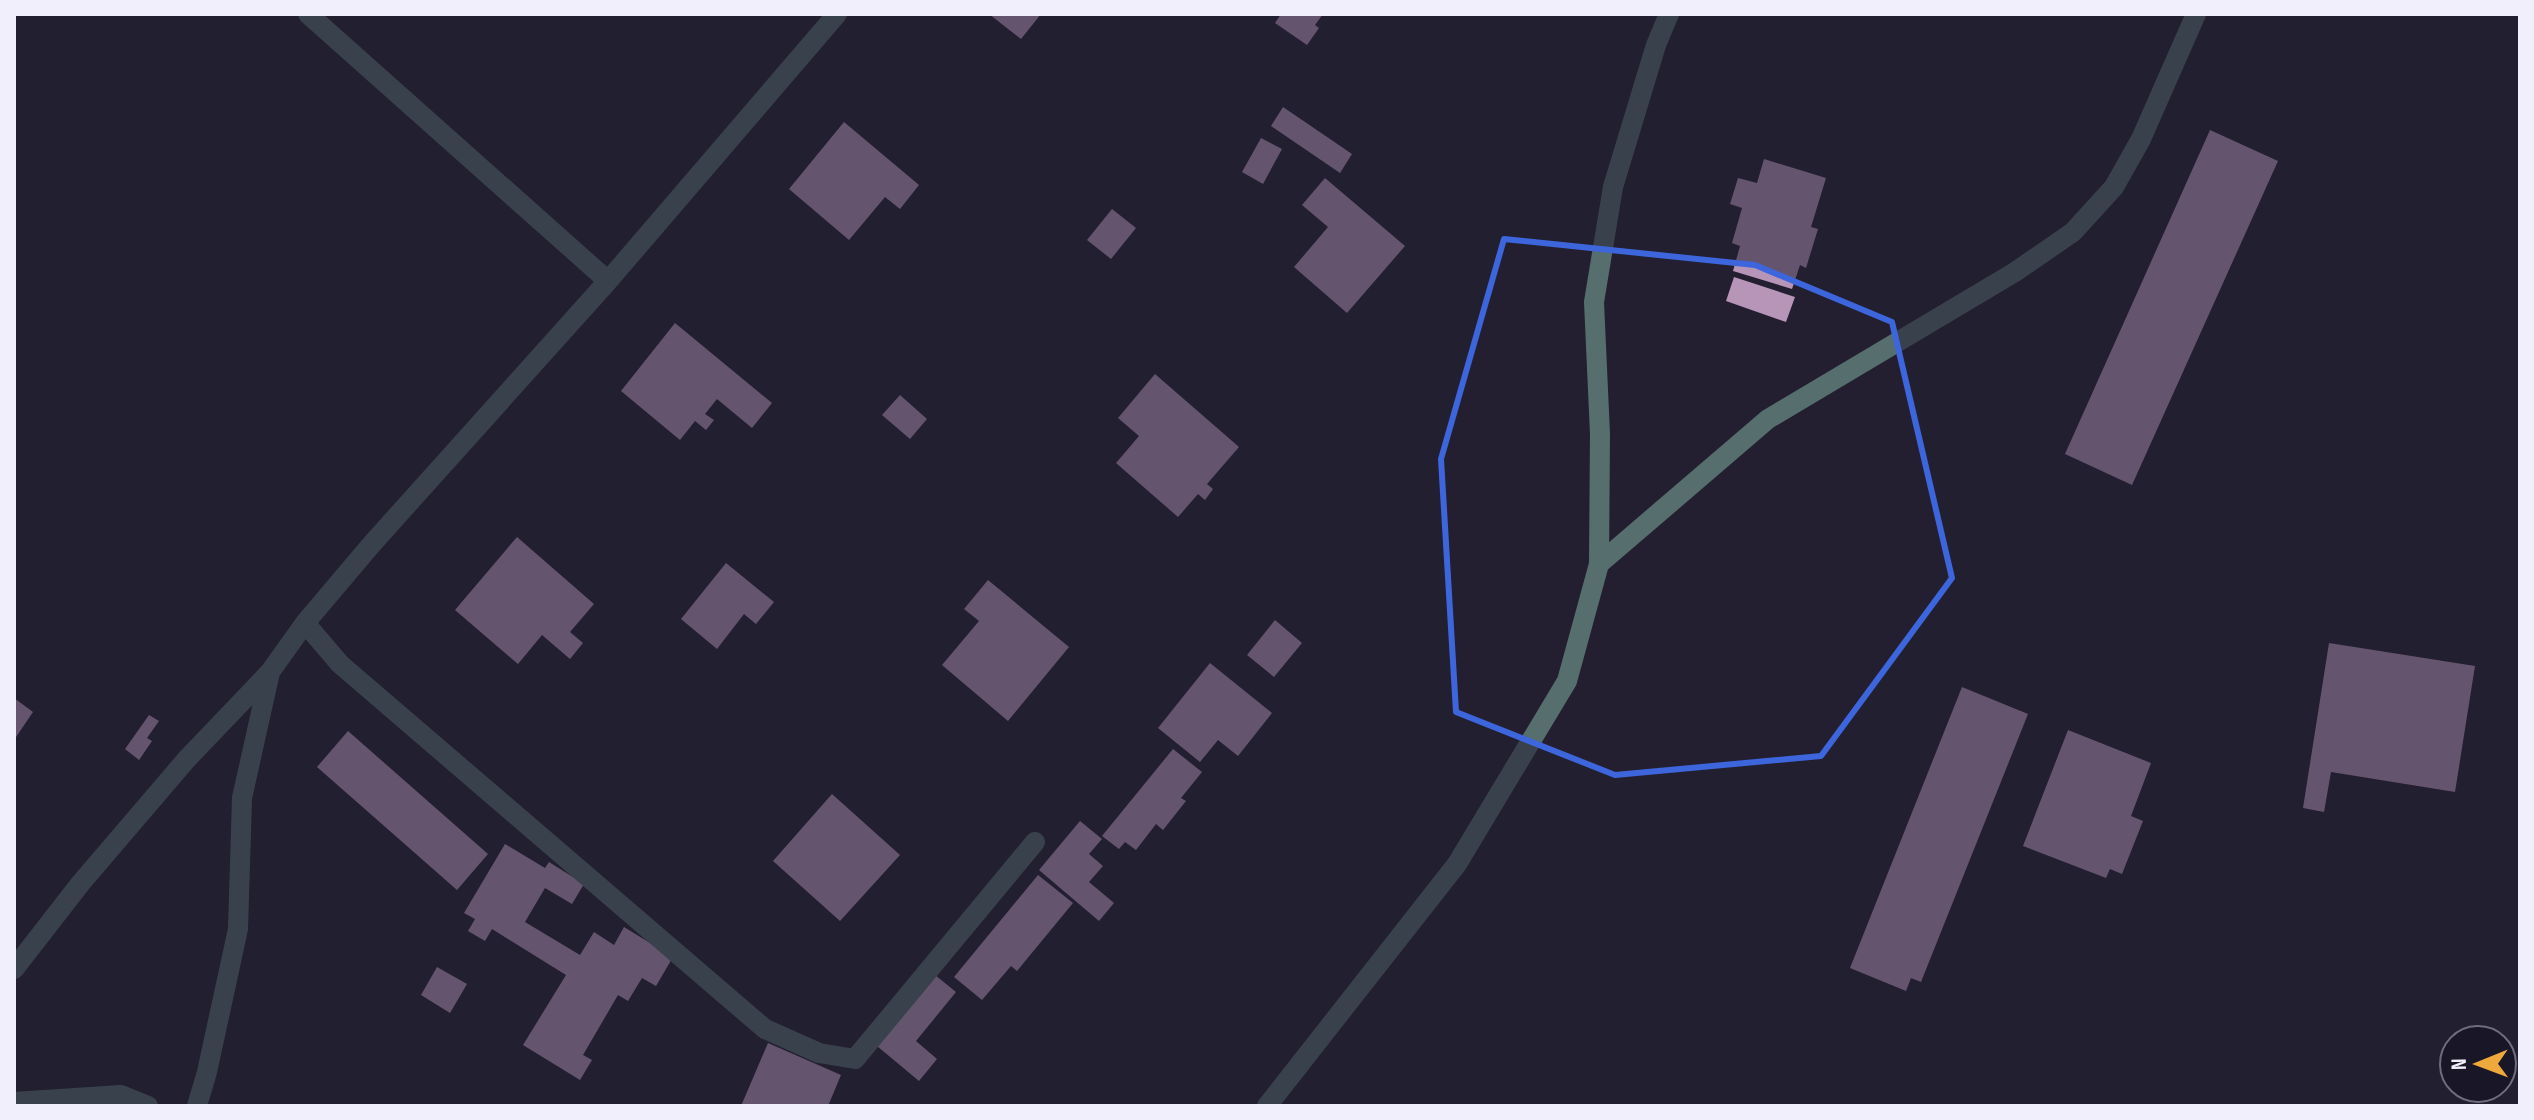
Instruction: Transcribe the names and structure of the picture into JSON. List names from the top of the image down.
{
  "north": "left"
}
